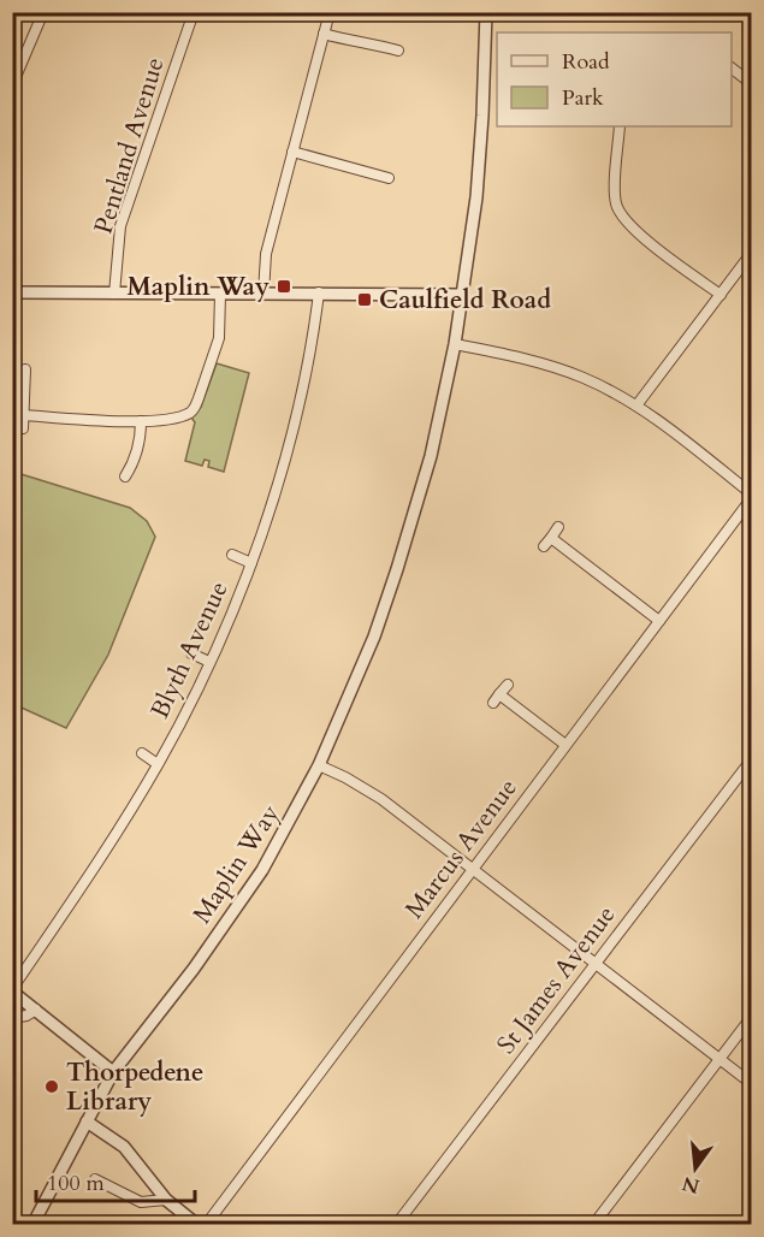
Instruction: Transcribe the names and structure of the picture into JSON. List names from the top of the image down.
{
  "streets": {
    "street": [
      "Pentland Avenue",
      "Blyth Avenue",
      "Marcus Avenue",
      "Maplin Way",
      "St James Avenue"
    ]
  },
  "places": {
    "transit": ["Maplin Way", "Caulfield Road"],
    "other": ["Thorpedene Library"]
  },
  "legend": ["Road", "Park"],
  "scale_bar": "100 m",
  "north": "bottom"
}
